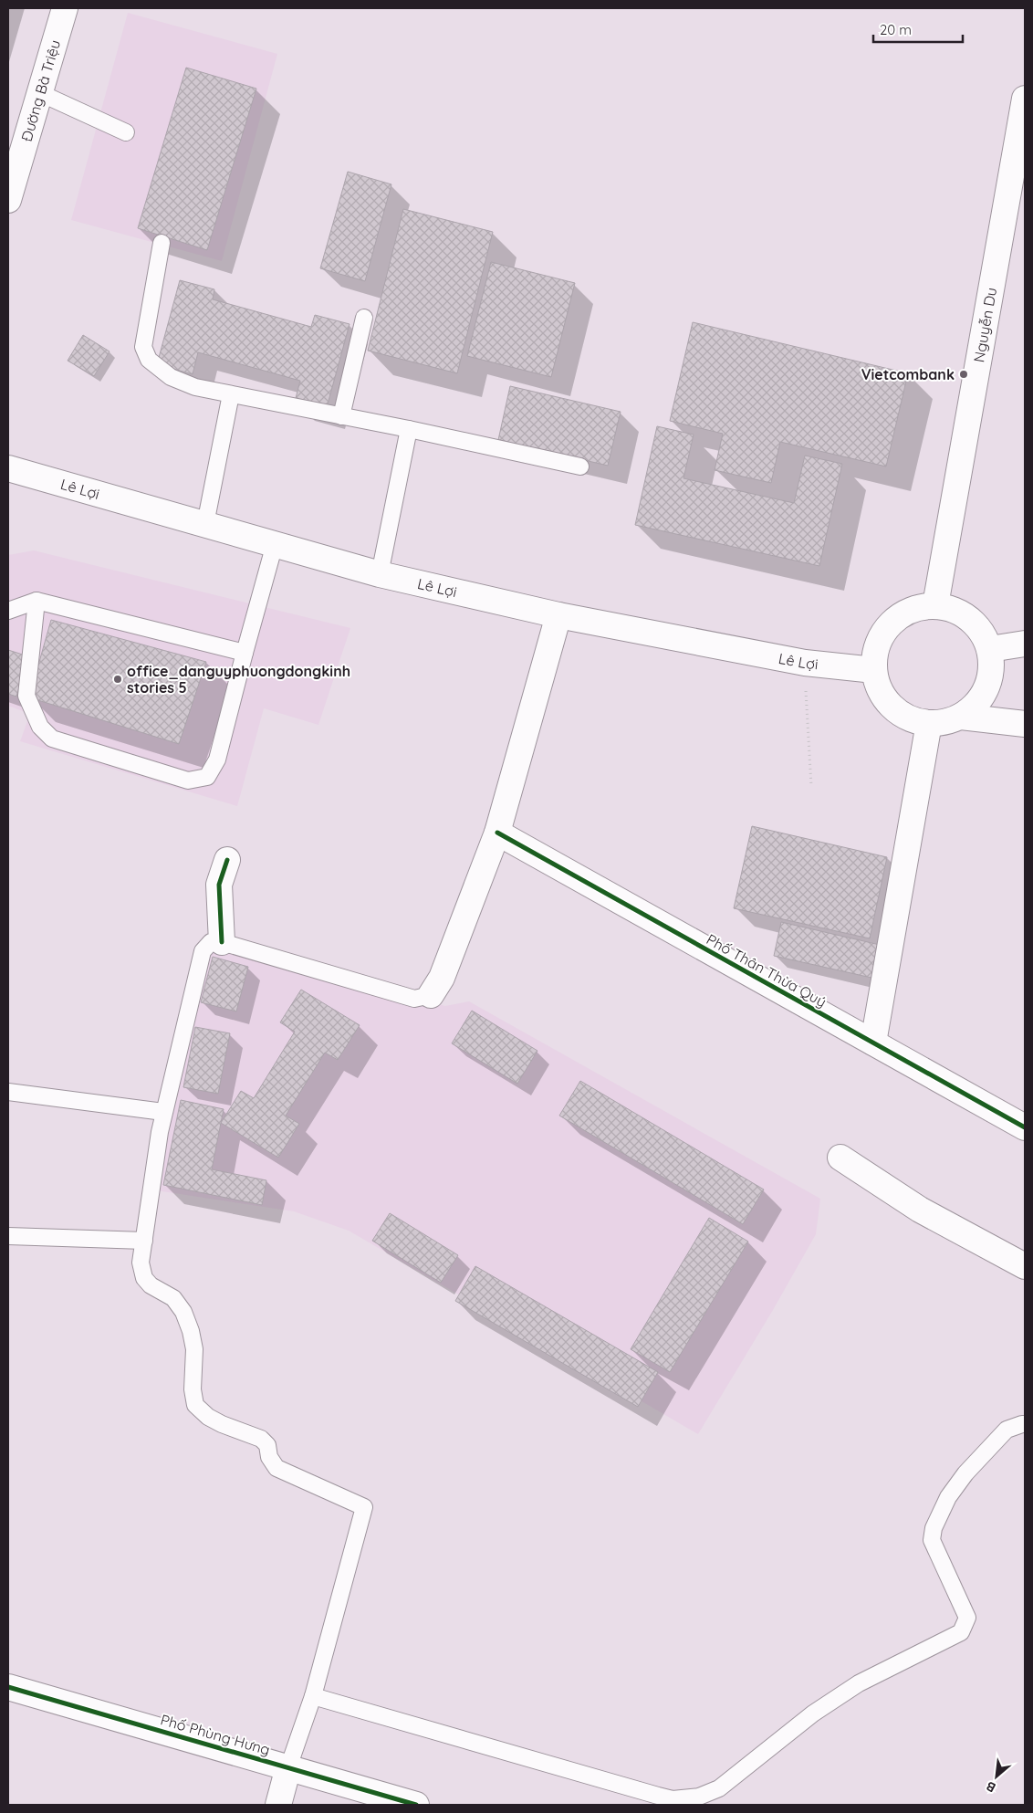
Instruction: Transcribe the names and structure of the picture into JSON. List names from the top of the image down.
{
  "streets": {
    "main road": [
      "Đường Bà Triệu",
      "Nguyễn Du",
      "Lê Lợi",
      "Phố Thân Thừa Quý",
      "Phố Phùng Hưng"
    ]
  },
  "crossings": [
    ["Nguyễn Du", "Lê Lợi"]
  ],
  "places": ["Vietcombank", "office_danguyphuongdongkinh stories 5"],
  "scale_bar": "20 m",
  "north": "bottom left"
}
